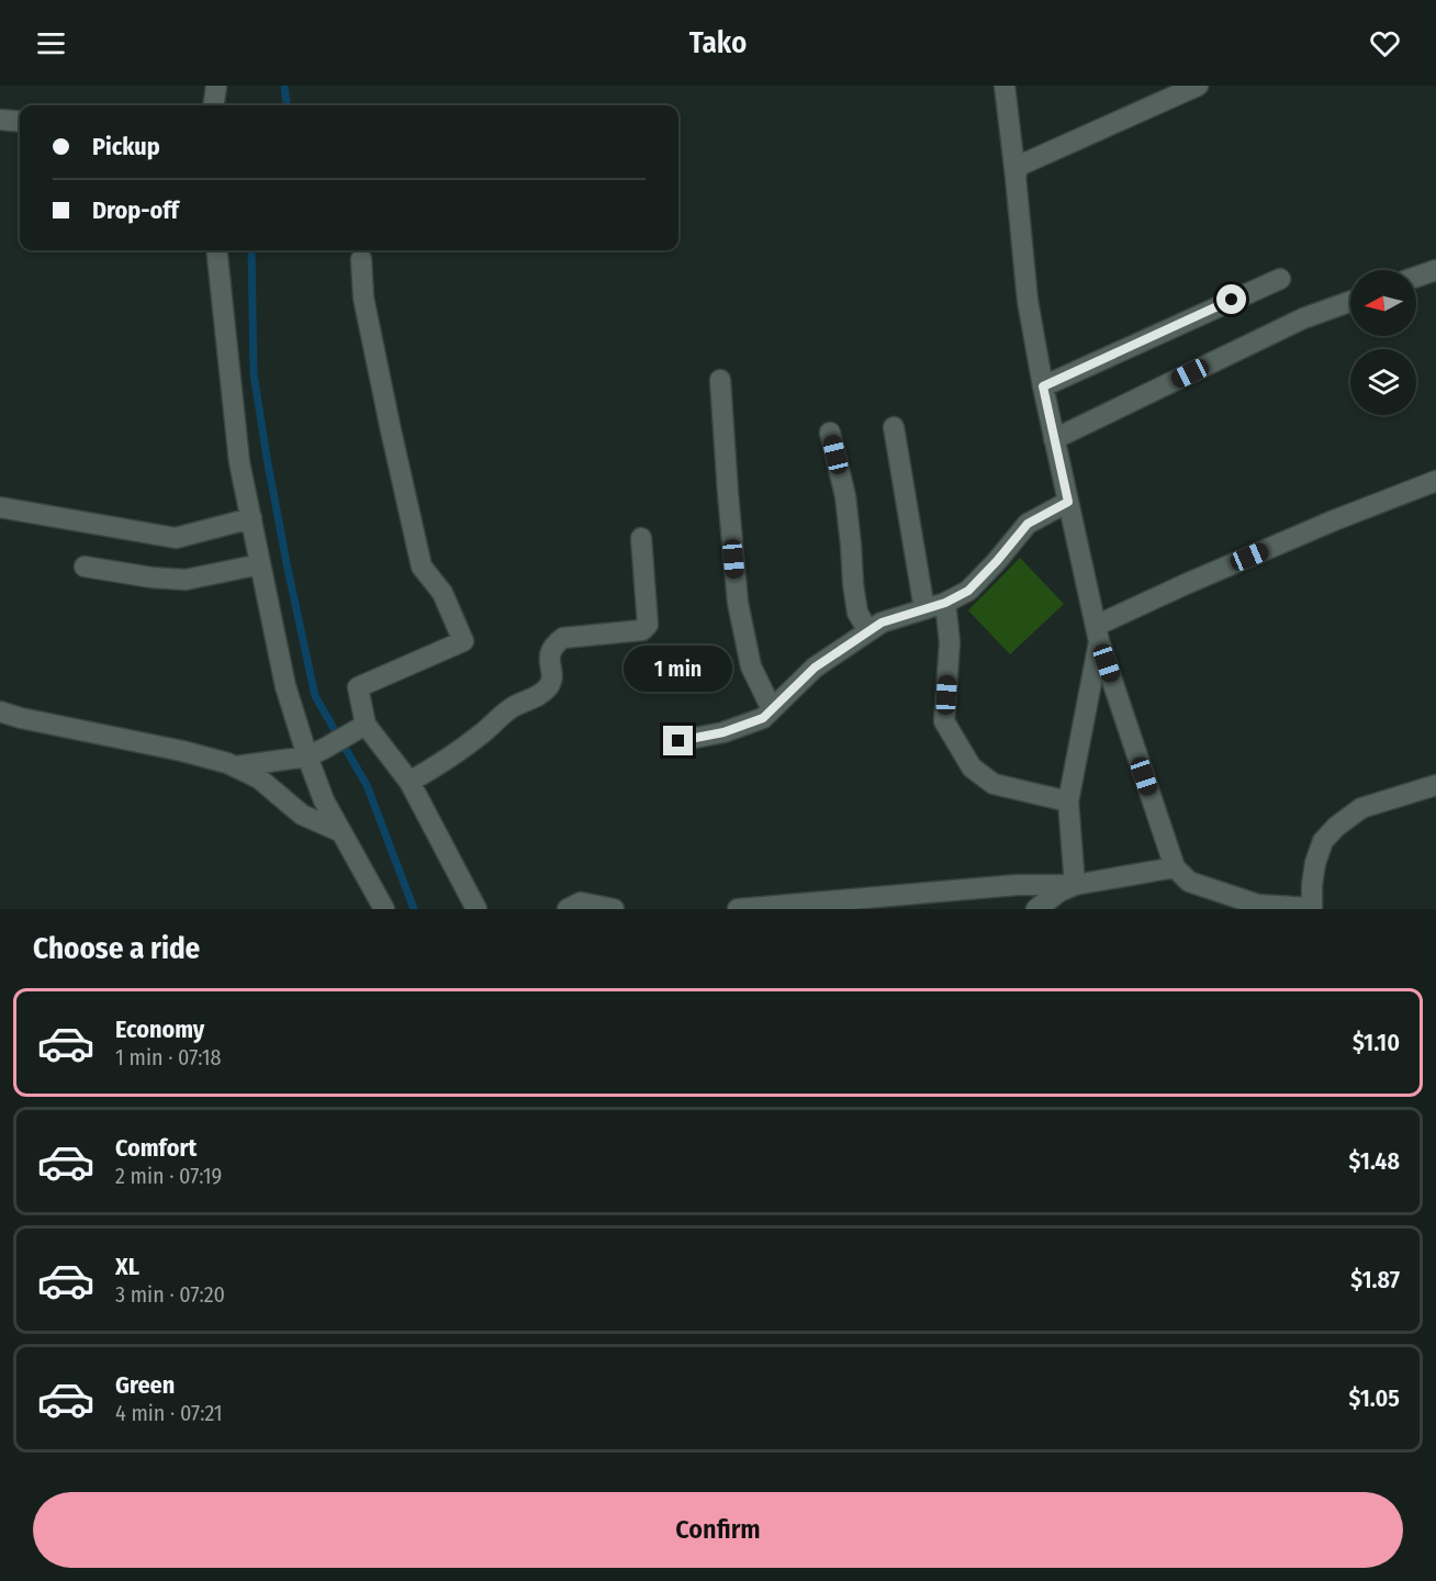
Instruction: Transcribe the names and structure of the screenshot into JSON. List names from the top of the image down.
{
  "north": "left",
  "page": {
    "header": "Tako",
    "banner": ["Pickup", "Drop-off"],
    "bubble": "1 min",
    "heading": "Choose a ride",
    "list": [
      {
        "name": "Economy",
        "note": "1 min · 07:18",
        "value": "$1.10"
      },
      {
        "name": "Comfort",
        "note": "2 min · 07:19",
        "value": "$1.48"
      },
      {
        "name": "XL",
        "note": "3 min · 07:20",
        "value": "$1.87"
      },
      {
        "name": "Green",
        "note": "4 min · 07:21",
        "value": "$1.05"
      }
    ],
    "buttons": "Confirm"
  }
}
